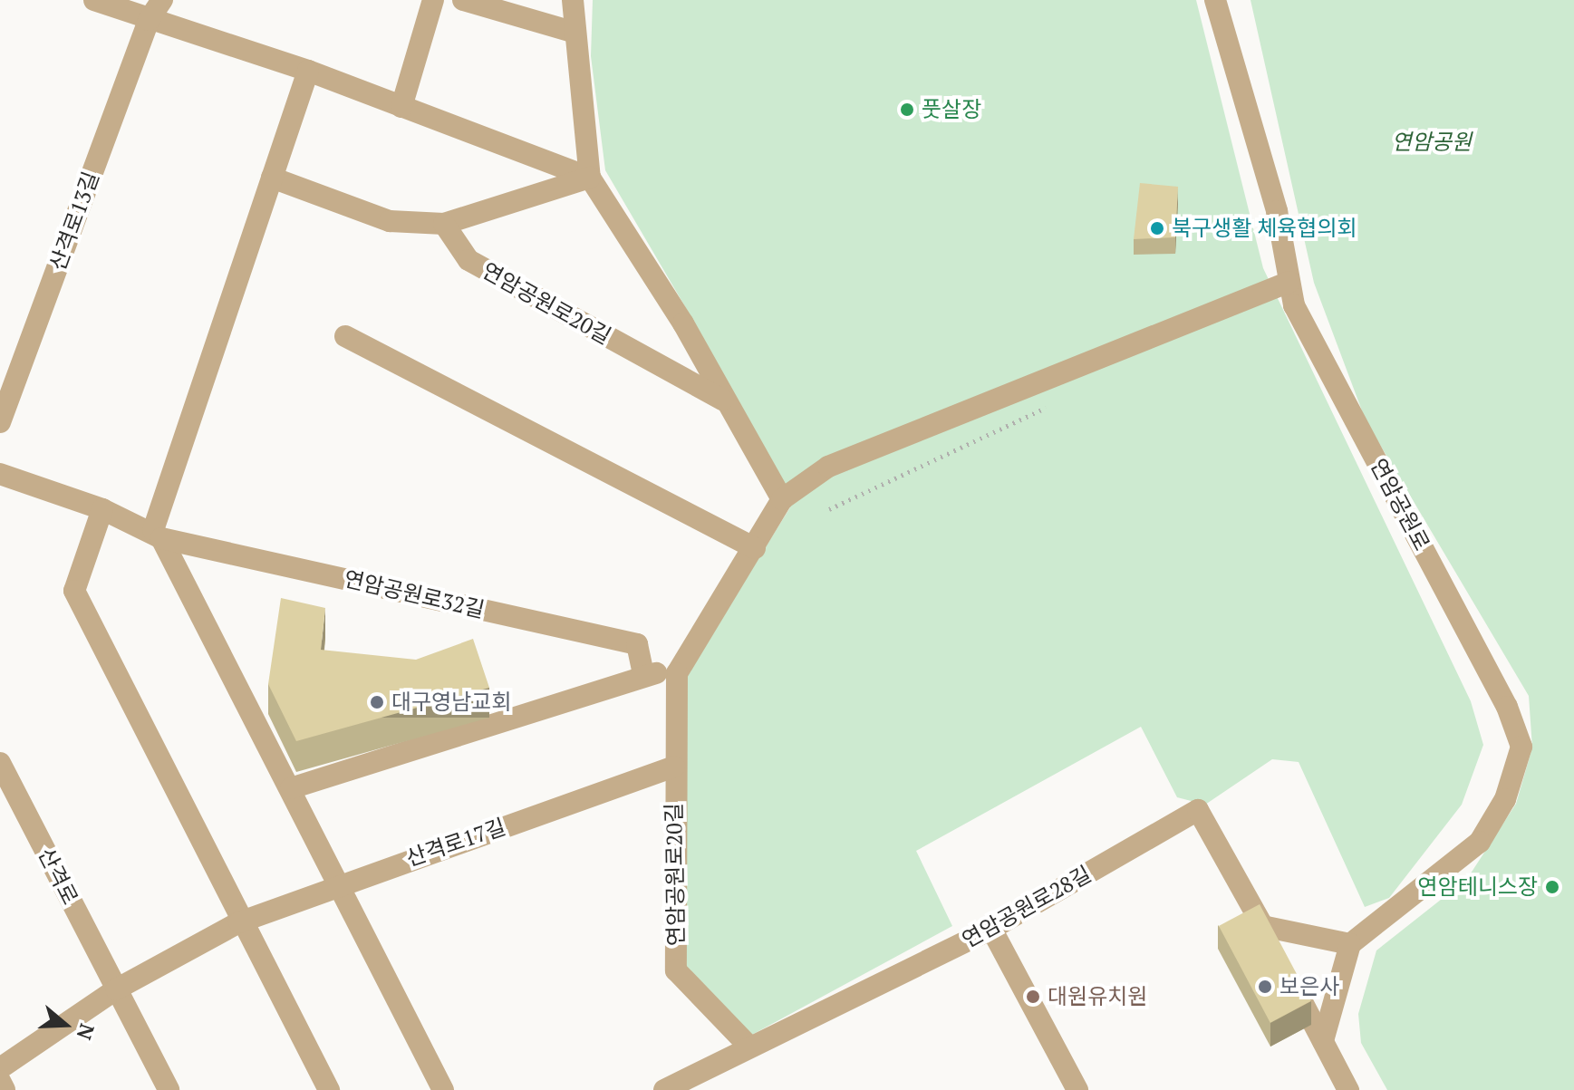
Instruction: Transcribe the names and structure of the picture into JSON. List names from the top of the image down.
{
  "streets": {
    "street": [
      "산격로13길",
      "연암공원로20길",
      "연암공원로",
      "연암공원로32길",
      "산격로17길",
      "산격로",
      "연암공원로28길"
    ]
  },
  "crossings": [
    ["연암공원로20길", "산격로17길"],
    ["연암공원로20길", "연암공원로28길"],
    ["산격로17길", "산격로"]
  ],
  "parks": ["연암공원"],
  "places": [
    "풋살장",
    "북구생활 체육협의회",
    "대구영남교회",
    "연암테니스장",
    "보은사",
    "대원유치원"
  ],
  "north": "right"
}
